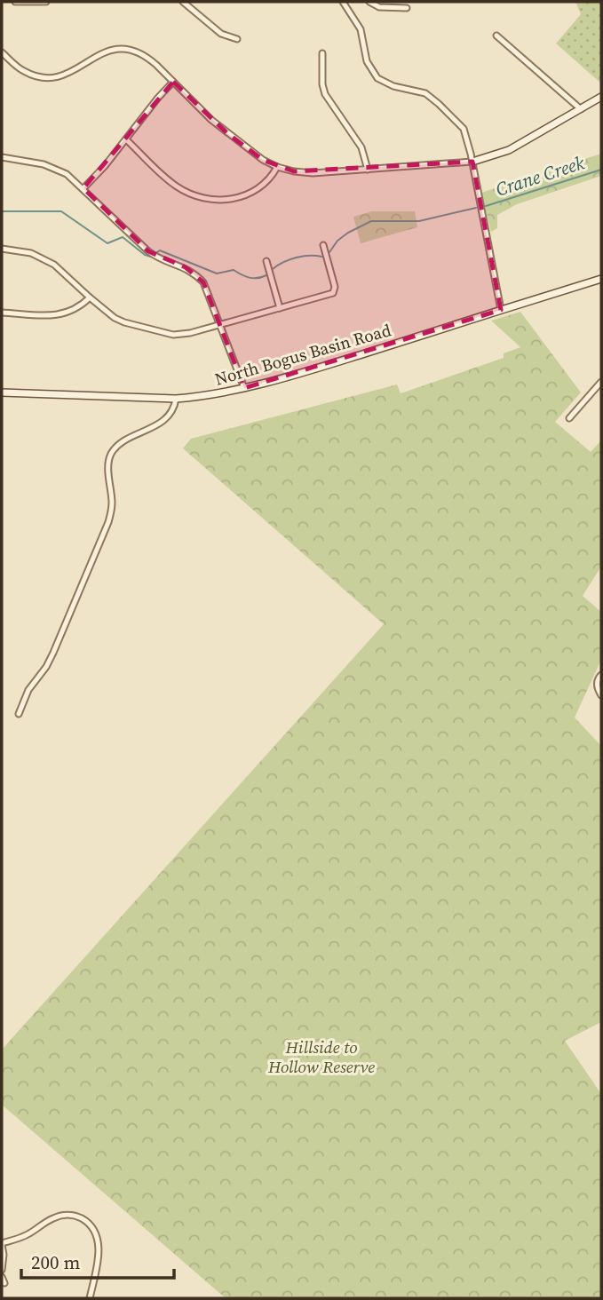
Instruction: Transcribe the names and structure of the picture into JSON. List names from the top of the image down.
{
  "streets": {
    "street": ["North Bogus Basin Road"]
  },
  "water": ["Crane Creek"],
  "parks": ["Hillside to Hollow Reserve"],
  "scale_bar": "200 m"
}
